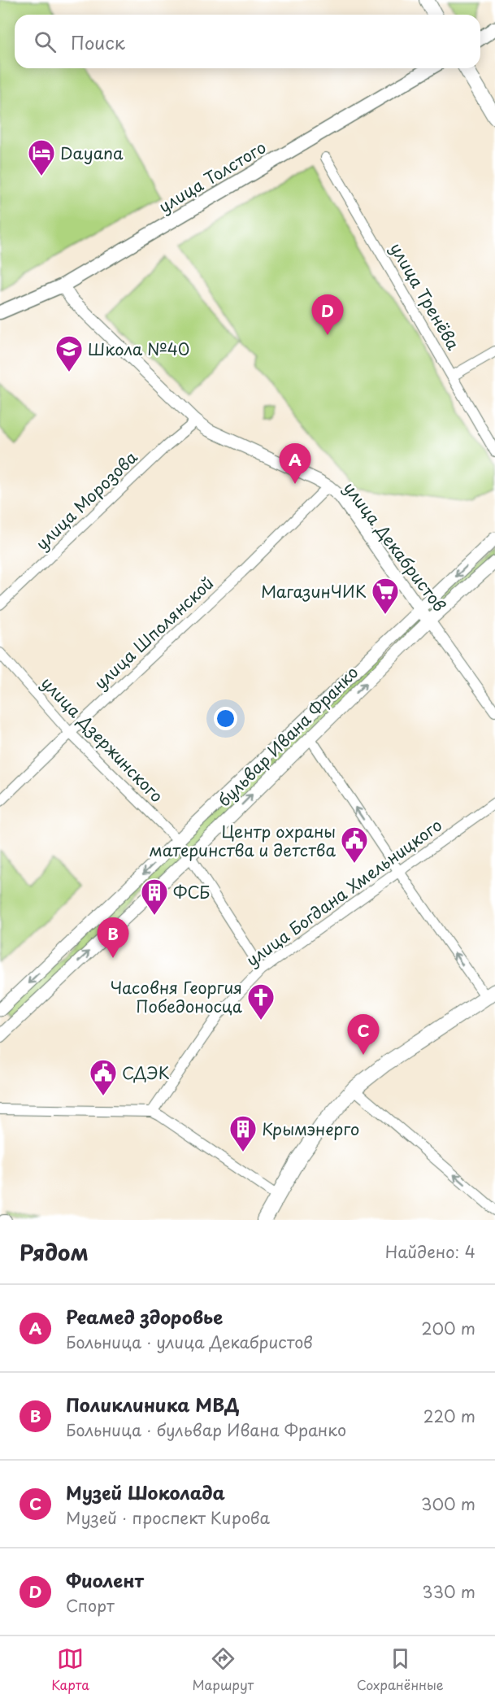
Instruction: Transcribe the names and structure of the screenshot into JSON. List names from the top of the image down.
{
  "streets": {
    "main road": ["улица Толстого"],
    "street": [
      "улица Тренёва",
      "улица Морозова",
      "улица Декабристов",
      "улица Шполянской",
      "бульвар Ивана Франко",
      "улица Дзержинского",
      "улица Богдана Хмельницкого"
    ]
  },
  "crossings": [
    ["улица Толстого", "улица Декабристов"],
    ["улица Морозова", "улица Декабристов"],
    ["улица Декабристов", "улица Шполянской"],
    ["улица Декабристов", "бульвар Ивана Франко"],
    ["улица Шполянской", "улица Дзержинского"],
    ["бульвар Ивана Франко", "улица Дзержинского"],
    ["улица Дзержинского", "улица Богдана Хмельницкого"]
  ],
  "places": {
    "hotel": ["Dayana"],
    "school or university": ["Школа №40"],
    "supermarket": ["МагазинЧИК"],
    "public building": ["Центр охраны материнства и детства", "СДЭК"],
    "building": ["ФСБ", "Крымэнерго"],
    "church": ["Часовня Георгия Победоносца"]
  },
  "page": {
    "search": "Поиск",
    "pins": [
      "D",
      "A",
      "B",
      "C"
    ],
    "heading": ["Рядом", "Найдено: 4"],
    "list": [
      {
        "mark": "A",
        "name": "Реамед здоровье",
        "note": "Больница · улица Декабристов",
        "value": "200 m"
      },
      {
        "mark": "B",
        "name": "Поликлиника МВД",
        "note": "Больница · бульвар Ивана Франко",
        "value": "220 m"
      },
      {
        "mark": "C",
        "name": "Музей Шоколада",
        "note": "Музей · проспект Кирова",
        "value": "300 m"
      },
      {
        "mark": "D",
        "name": "Фиолент",
        "note": "Спорт",
        "value": "330 m"
      }
    ],
    "nav": ["Карта", "Маршрут", "Сохранённые"]
  }
}
